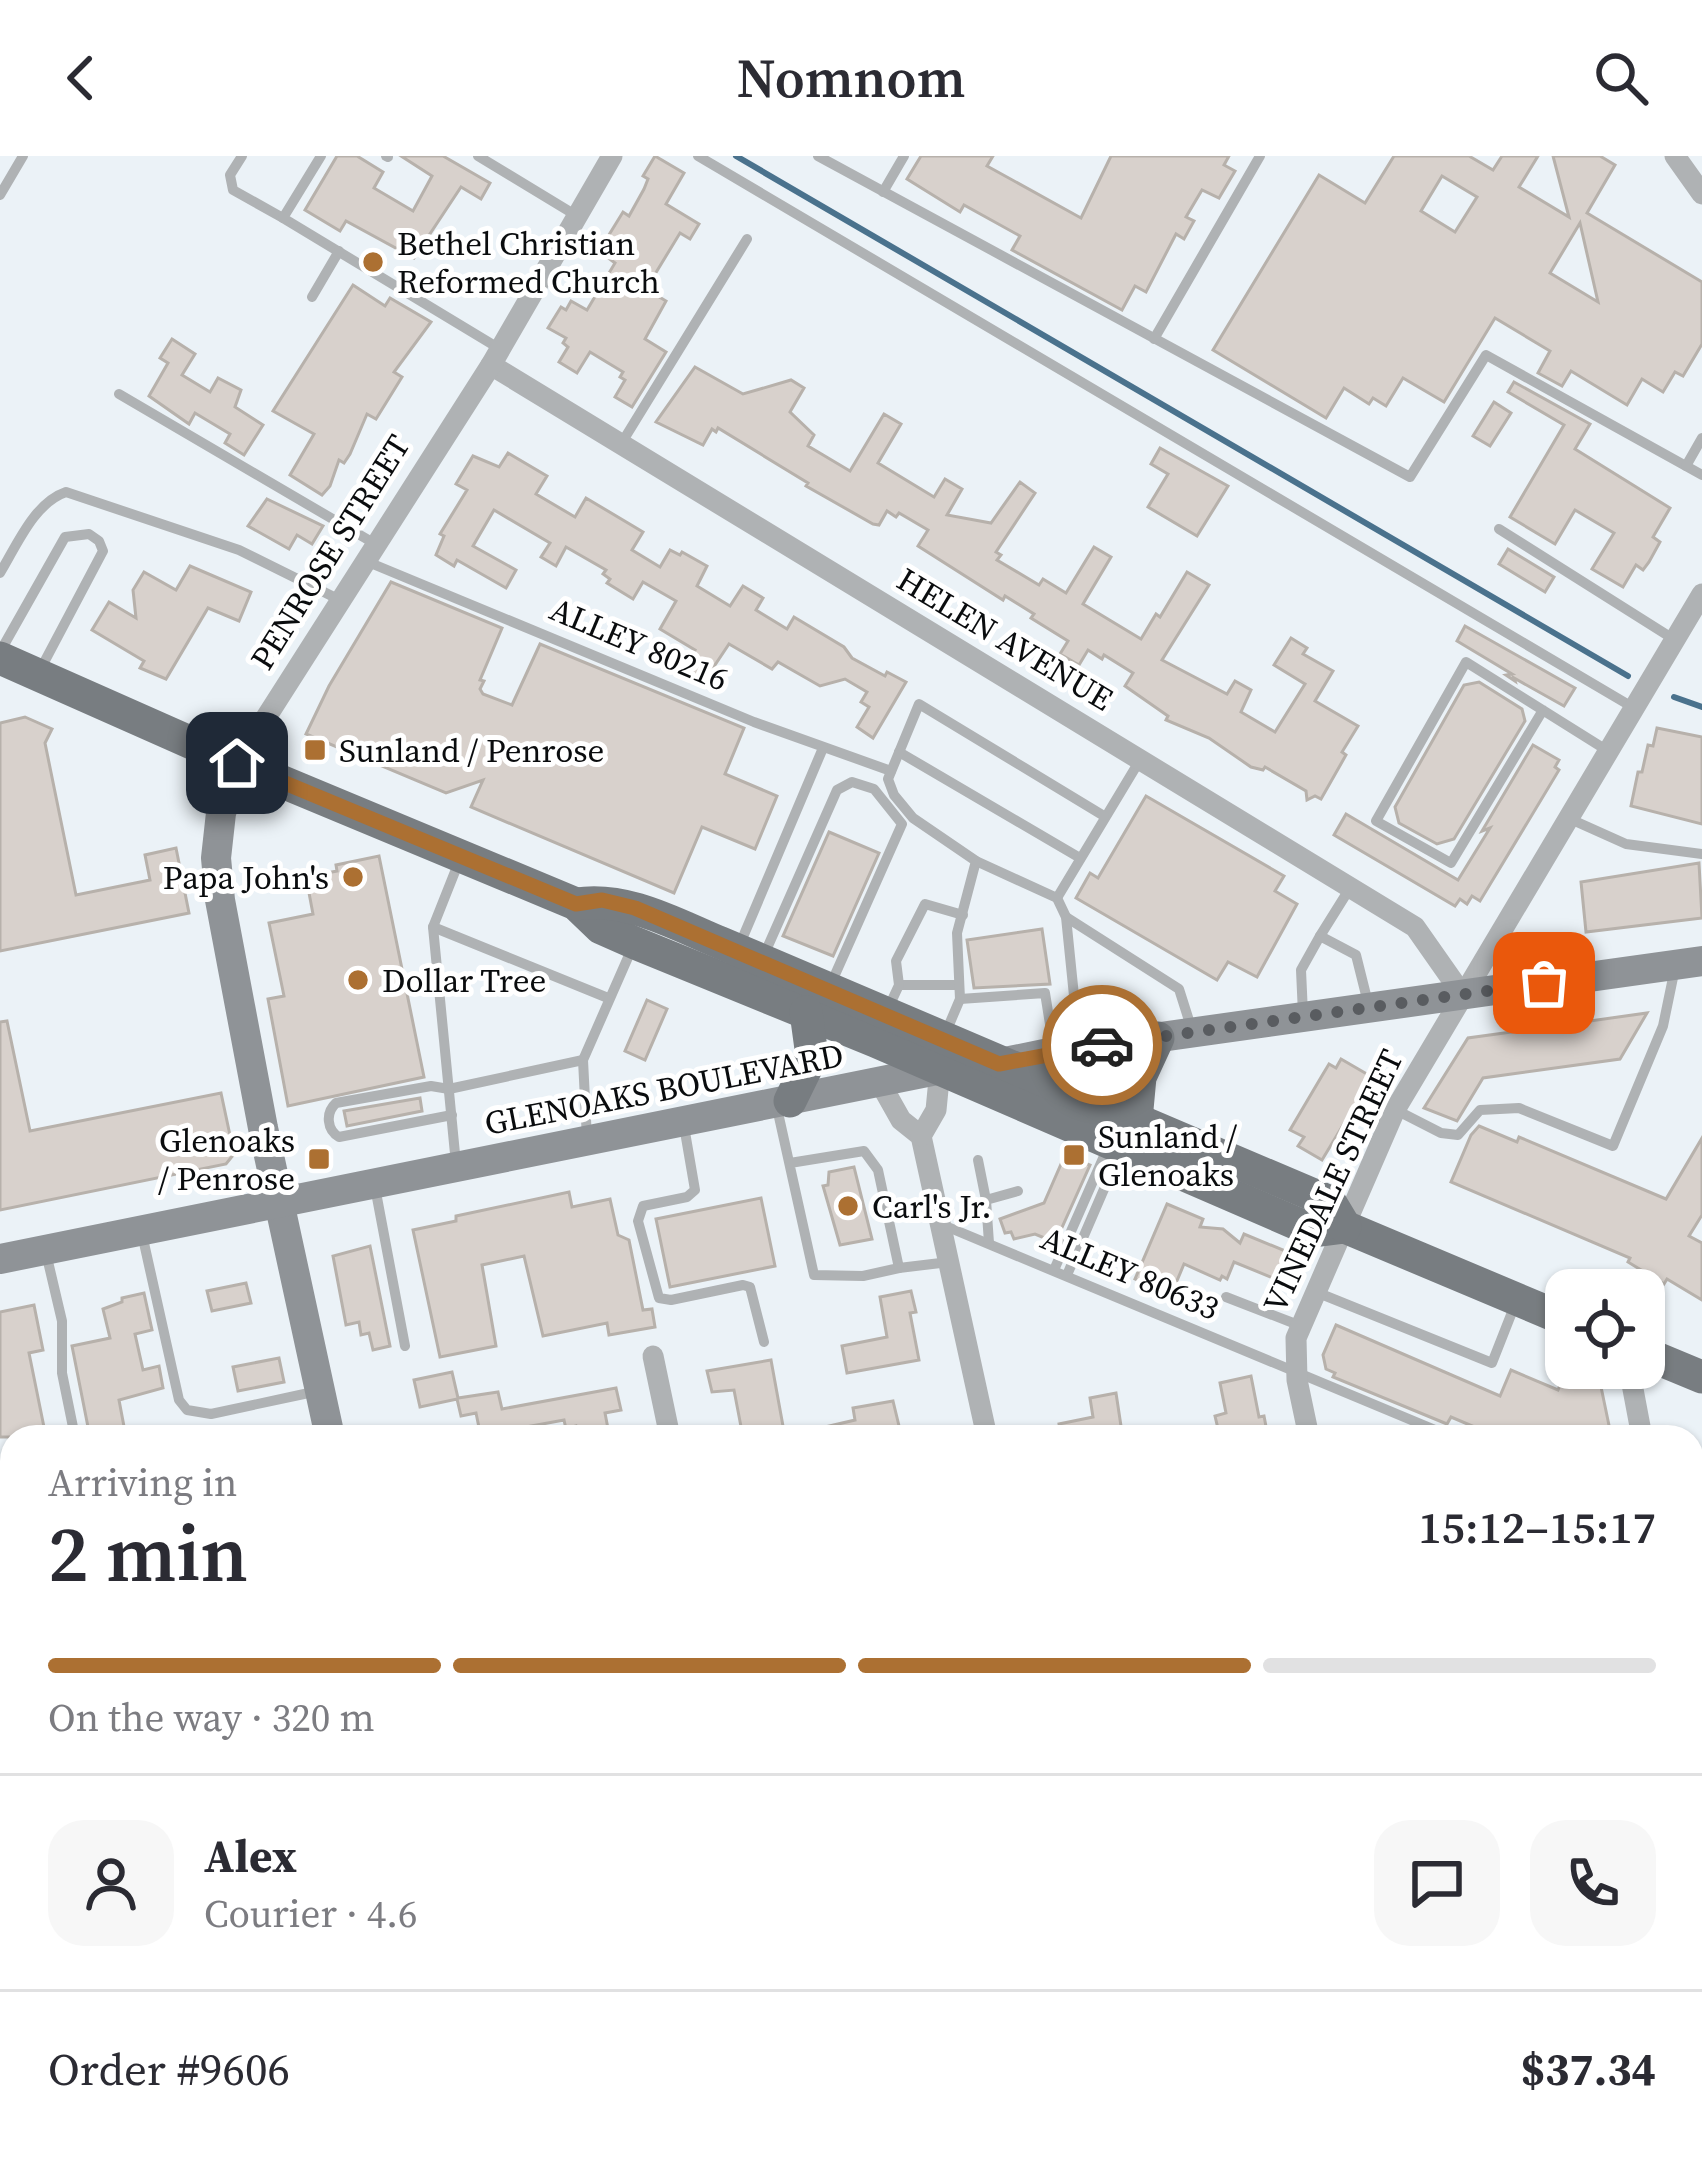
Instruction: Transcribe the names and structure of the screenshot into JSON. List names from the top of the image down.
{
  "streets": {
    "main road": ["PENROSE STREET", "GLENOAKS BOULEVARD"],
    "street": ["HELEN AVENUE", "VINEDALE STREET"],
    "lane": ["ALLEY 80216", "ALLEY 80633"]
  },
  "crossings": [
    ["PENROSE STREET", "HELEN AVENUE"],
    ["PENROSE STREET", "ALLEY 80216"],
    ["PENROSE STREET", "GLENOAKS BOULEVARD"],
    ["HELEN AVENUE", "VINEDALE STREET"],
    ["VINEDALE STREET", "ALLEY 80633"]
  ],
  "places": {
    "other": [
      "Bethel Christian Reformed Church",
      "Papa John's",
      "Dollar Tree",
      "Carl's Jr."
    ],
    "transit": ["Sunland / Penrose", "Sunland / Glenoaks", "Glenoaks / Penrose"]
  },
  "page": {
    "header": "Nomnom",
    "heading": ["2 min", "Arriving in", "15:12–15:17"],
    "panel": [
      "Alex",
      "Courier · 4.6",
      "Order #9606",
      "$37.34"
    ],
    "bar": "On the way · 320 m"
  }
}
